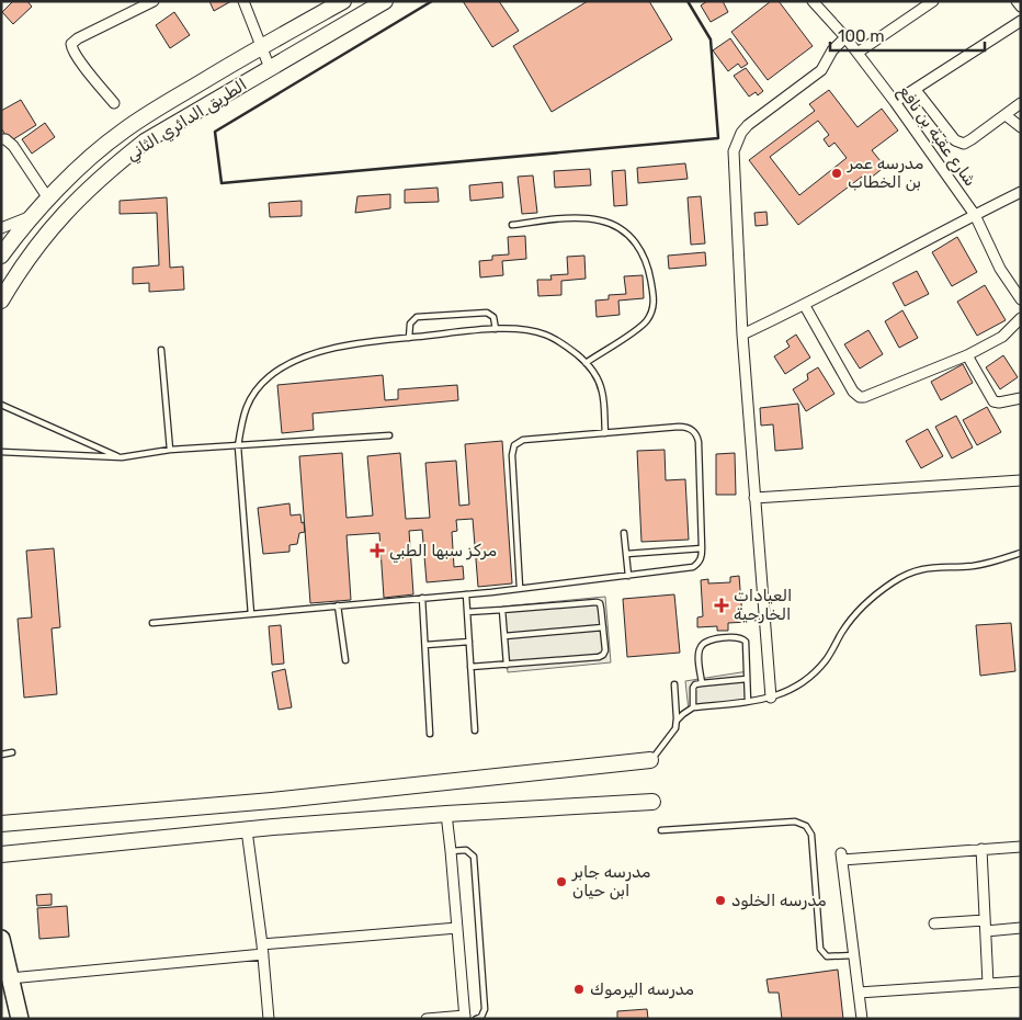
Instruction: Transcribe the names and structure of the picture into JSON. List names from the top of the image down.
{
  "streets": {
    "main road": ["الطريق الدائري الثاني"],
    "street": ["شارع عقبة بن نافع"]
  },
  "places": {
    "other": [
      "مدرسه عمر بن الخطاب",
      "مدرسه جابر ابن حيان",
      "مدرسه الخلود",
      "مدرسه اليرموك"
    ],
    "health": ["مركز سبها الطبي", "العيادات الخارجية"]
  },
  "scale_bar": "100 m"
}
